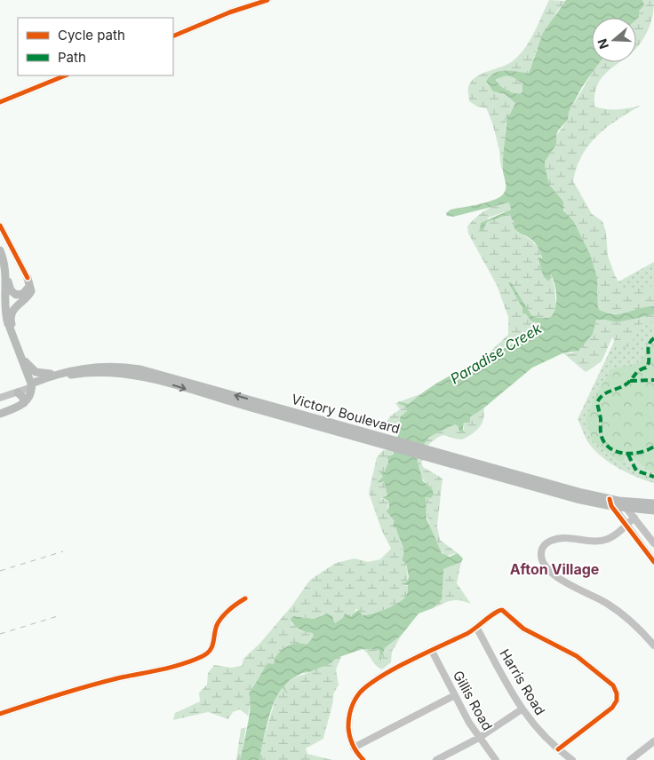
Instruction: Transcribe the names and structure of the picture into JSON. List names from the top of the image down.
{
  "streets": {
    "main road": ["Victory Boulevard"],
    "street": ["Harris Road", "Gillis Road"]
  },
  "districts": ["Afton Village"],
  "water": ["Paradise Creek"],
  "legend": ["Cycle path", "Path"],
  "north": "left"
}
